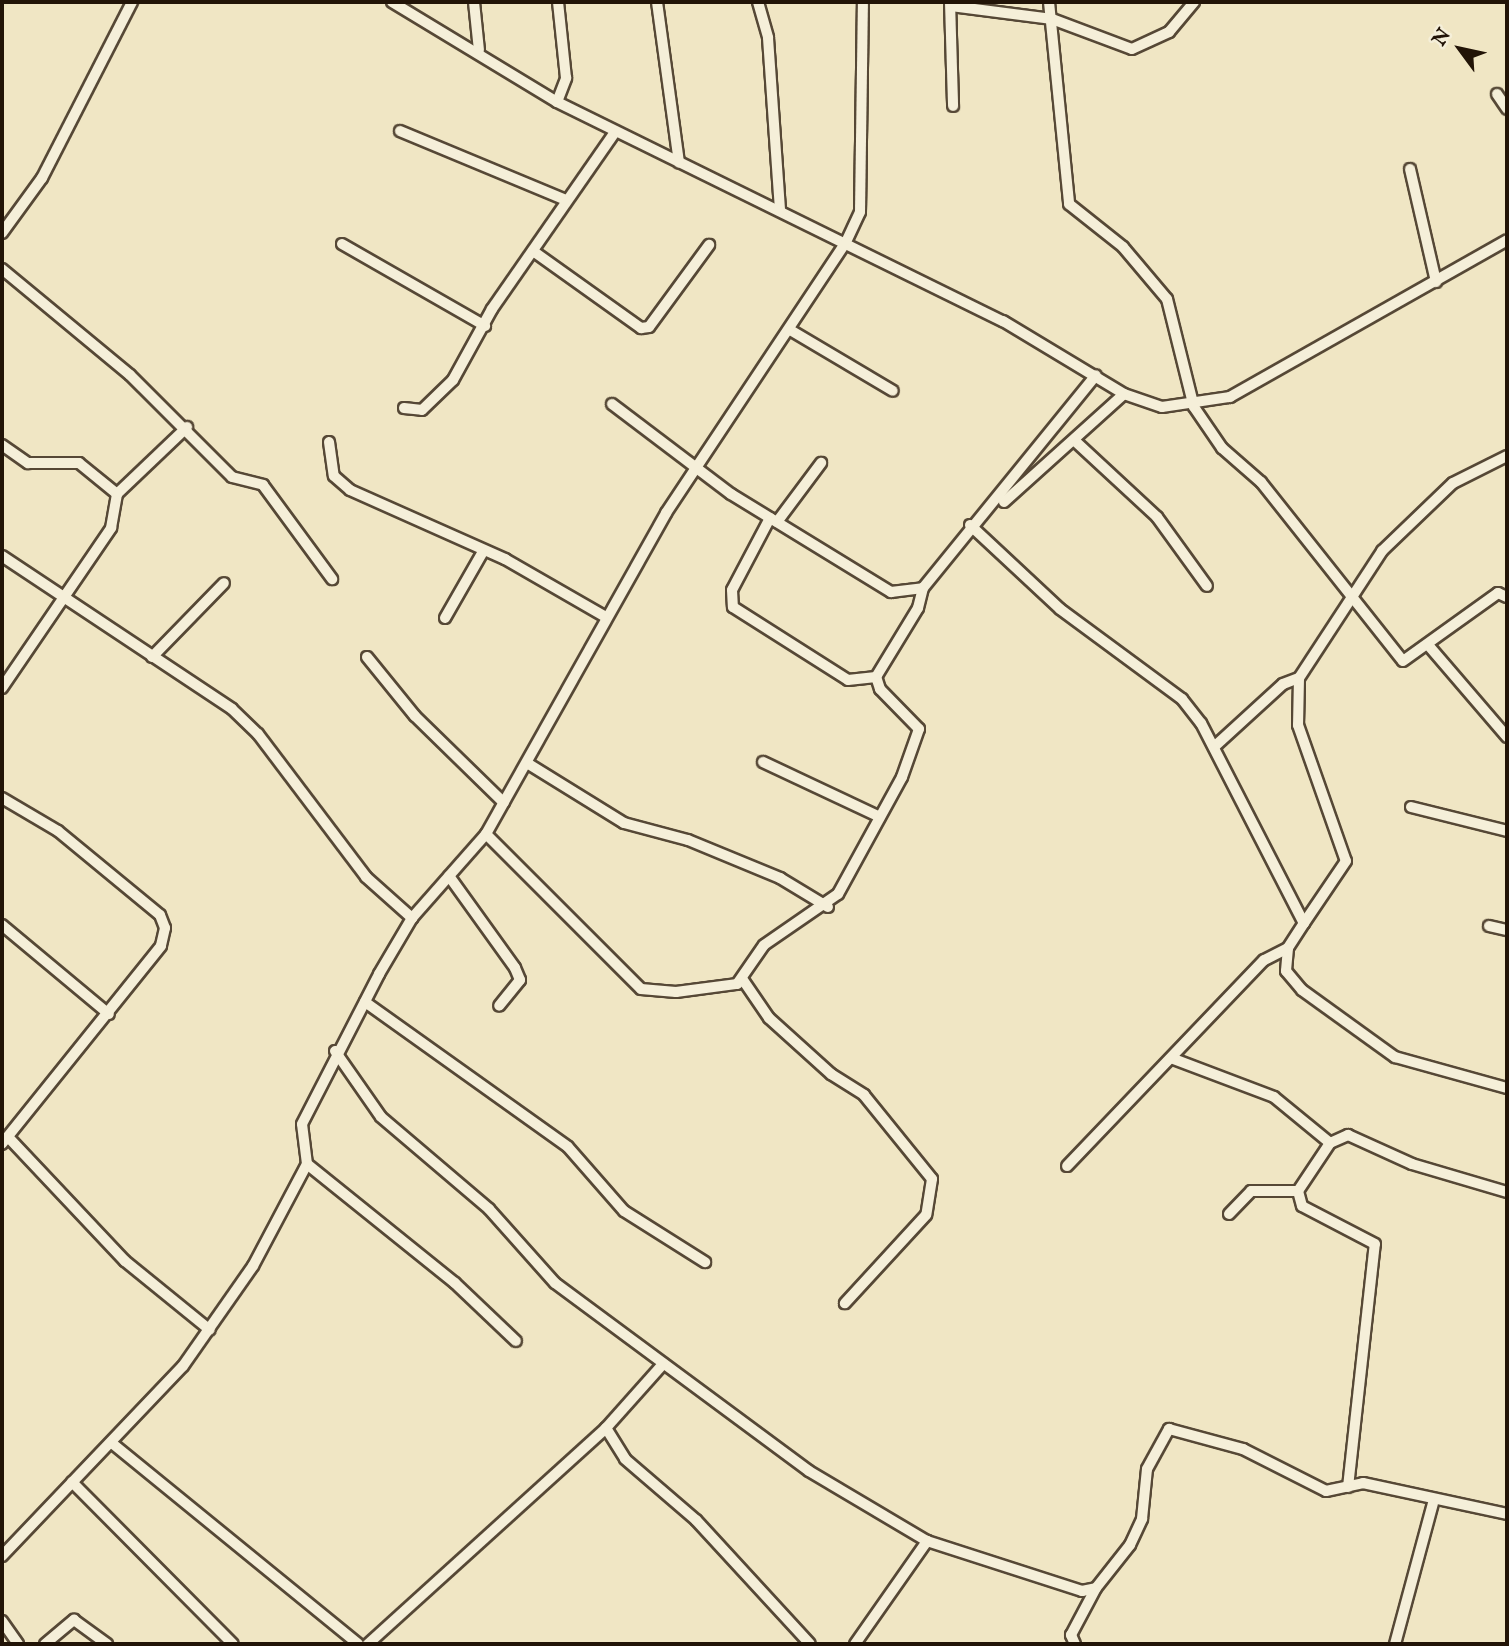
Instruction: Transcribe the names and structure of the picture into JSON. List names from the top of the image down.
{
  "north": "top left"
}
